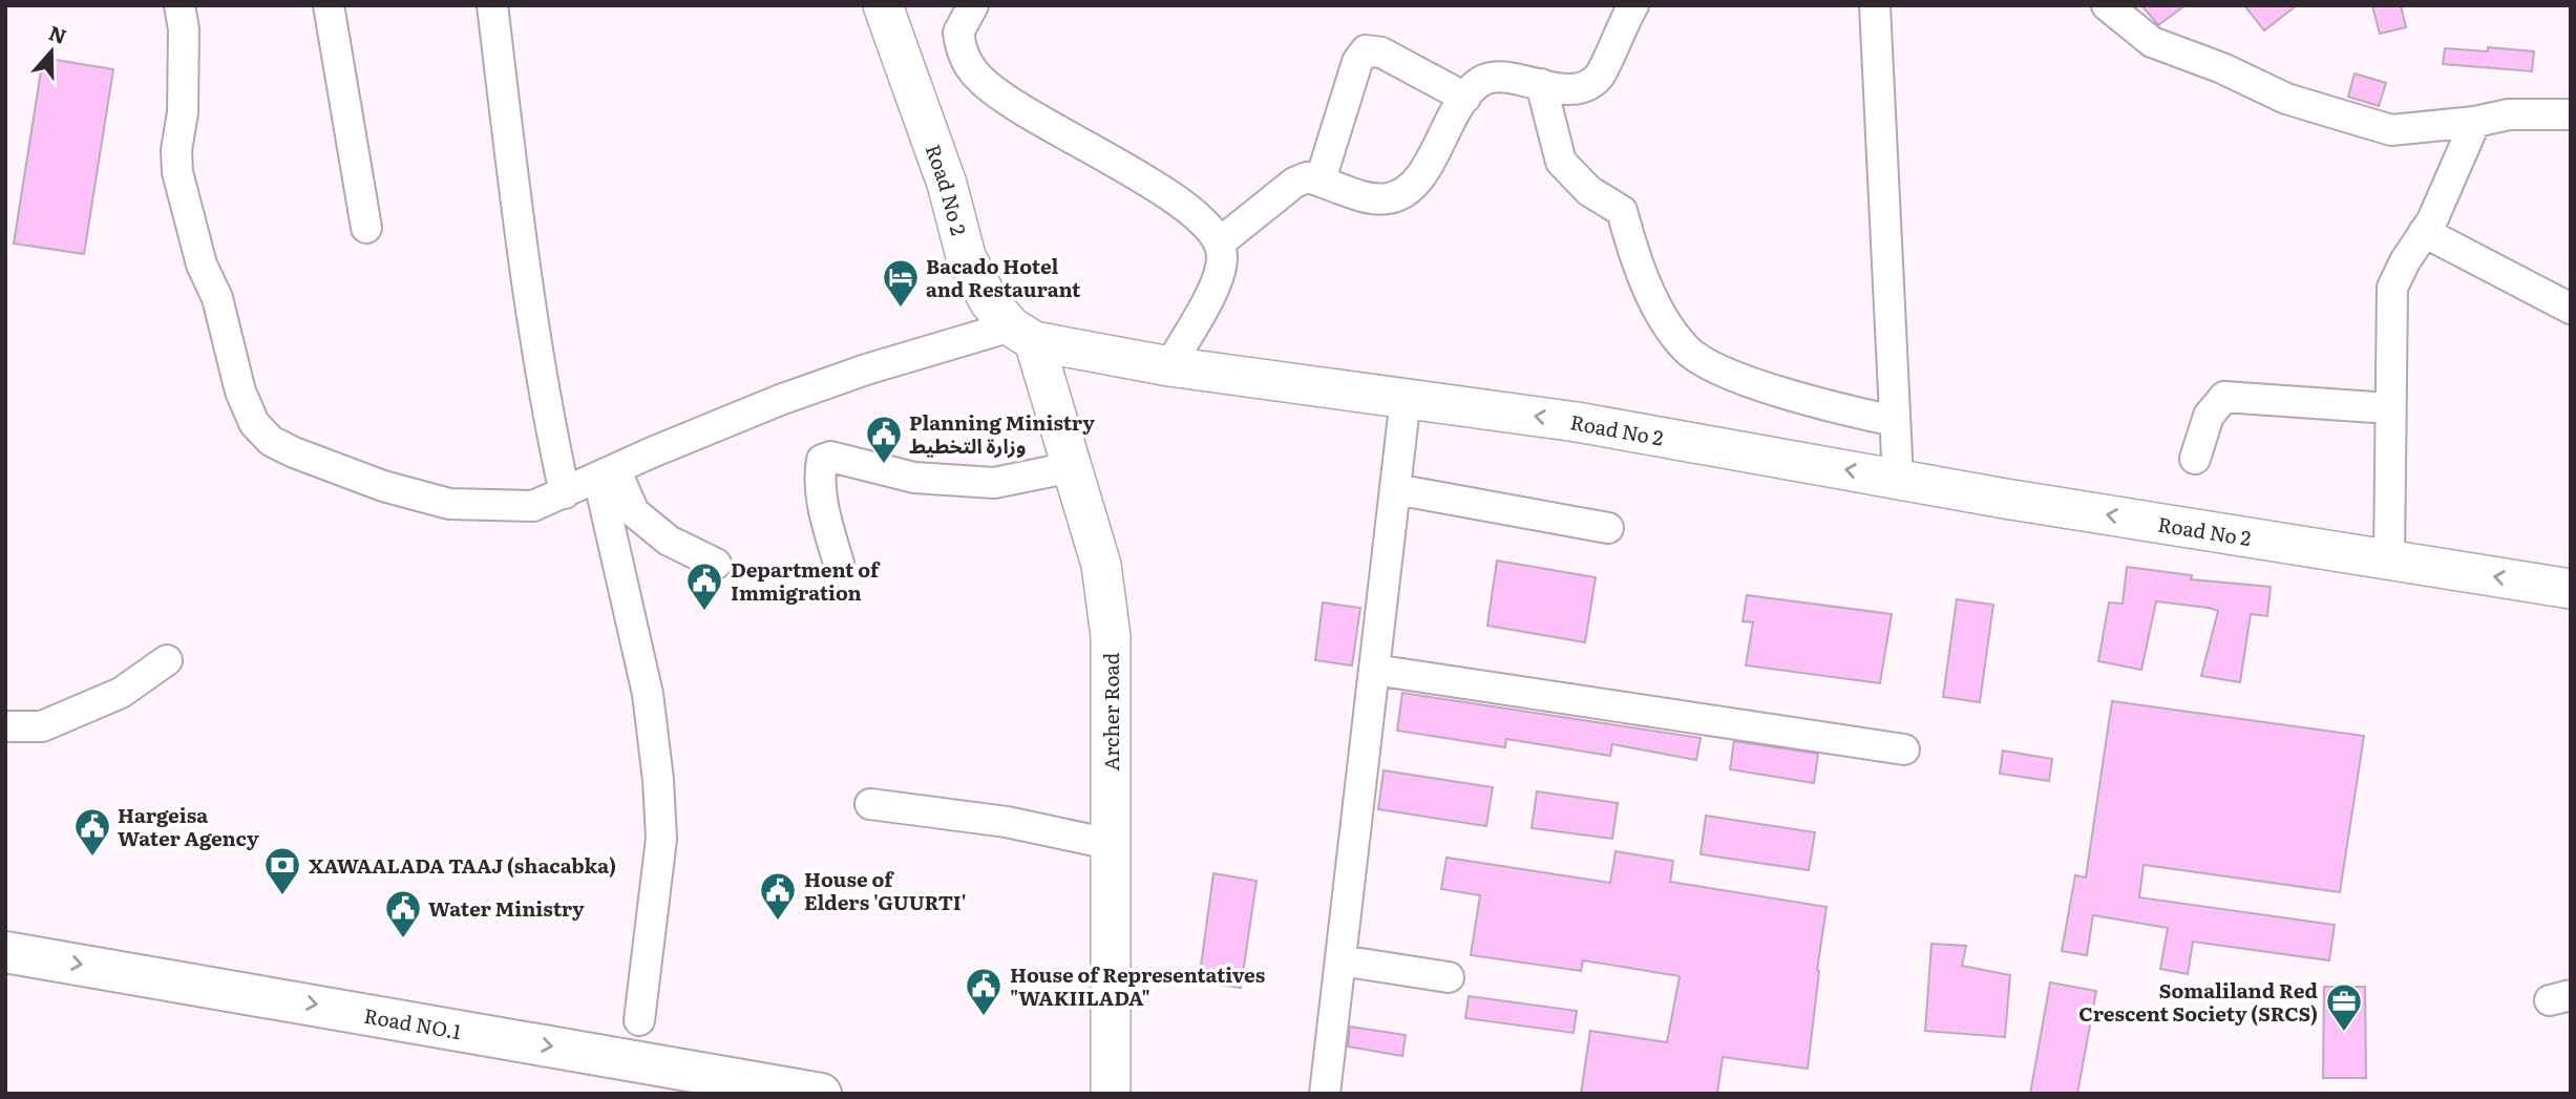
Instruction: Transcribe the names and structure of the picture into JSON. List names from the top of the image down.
{
  "streets": {
    "highway": ["Road NO.1"],
    "main road": ["Road No 2", "Archer Road"]
  },
  "crossings": [
    ["Road No 2", "Archer Road"]
  ],
  "one_way": ["Road No 2", "Road NO.1"],
  "places": {
    "hotel": ["Bacado Hotel and Restaurant"],
    "public building": [
      "Planning Ministry وزارة التخطيط",
      "Department of Immigration",
      "Hargeisa Water Agency",
      "House of Elders 'GUURTI'",
      "Water Ministry",
      "House of Representatives \"WAKIILADA\""
    ],
    "bank": ["XAWAALADA TAAJ (shacabka)"],
    "office": ["Somaliland Red Crescent Society (SRCS)"]
  },
  "north": "top"
}
